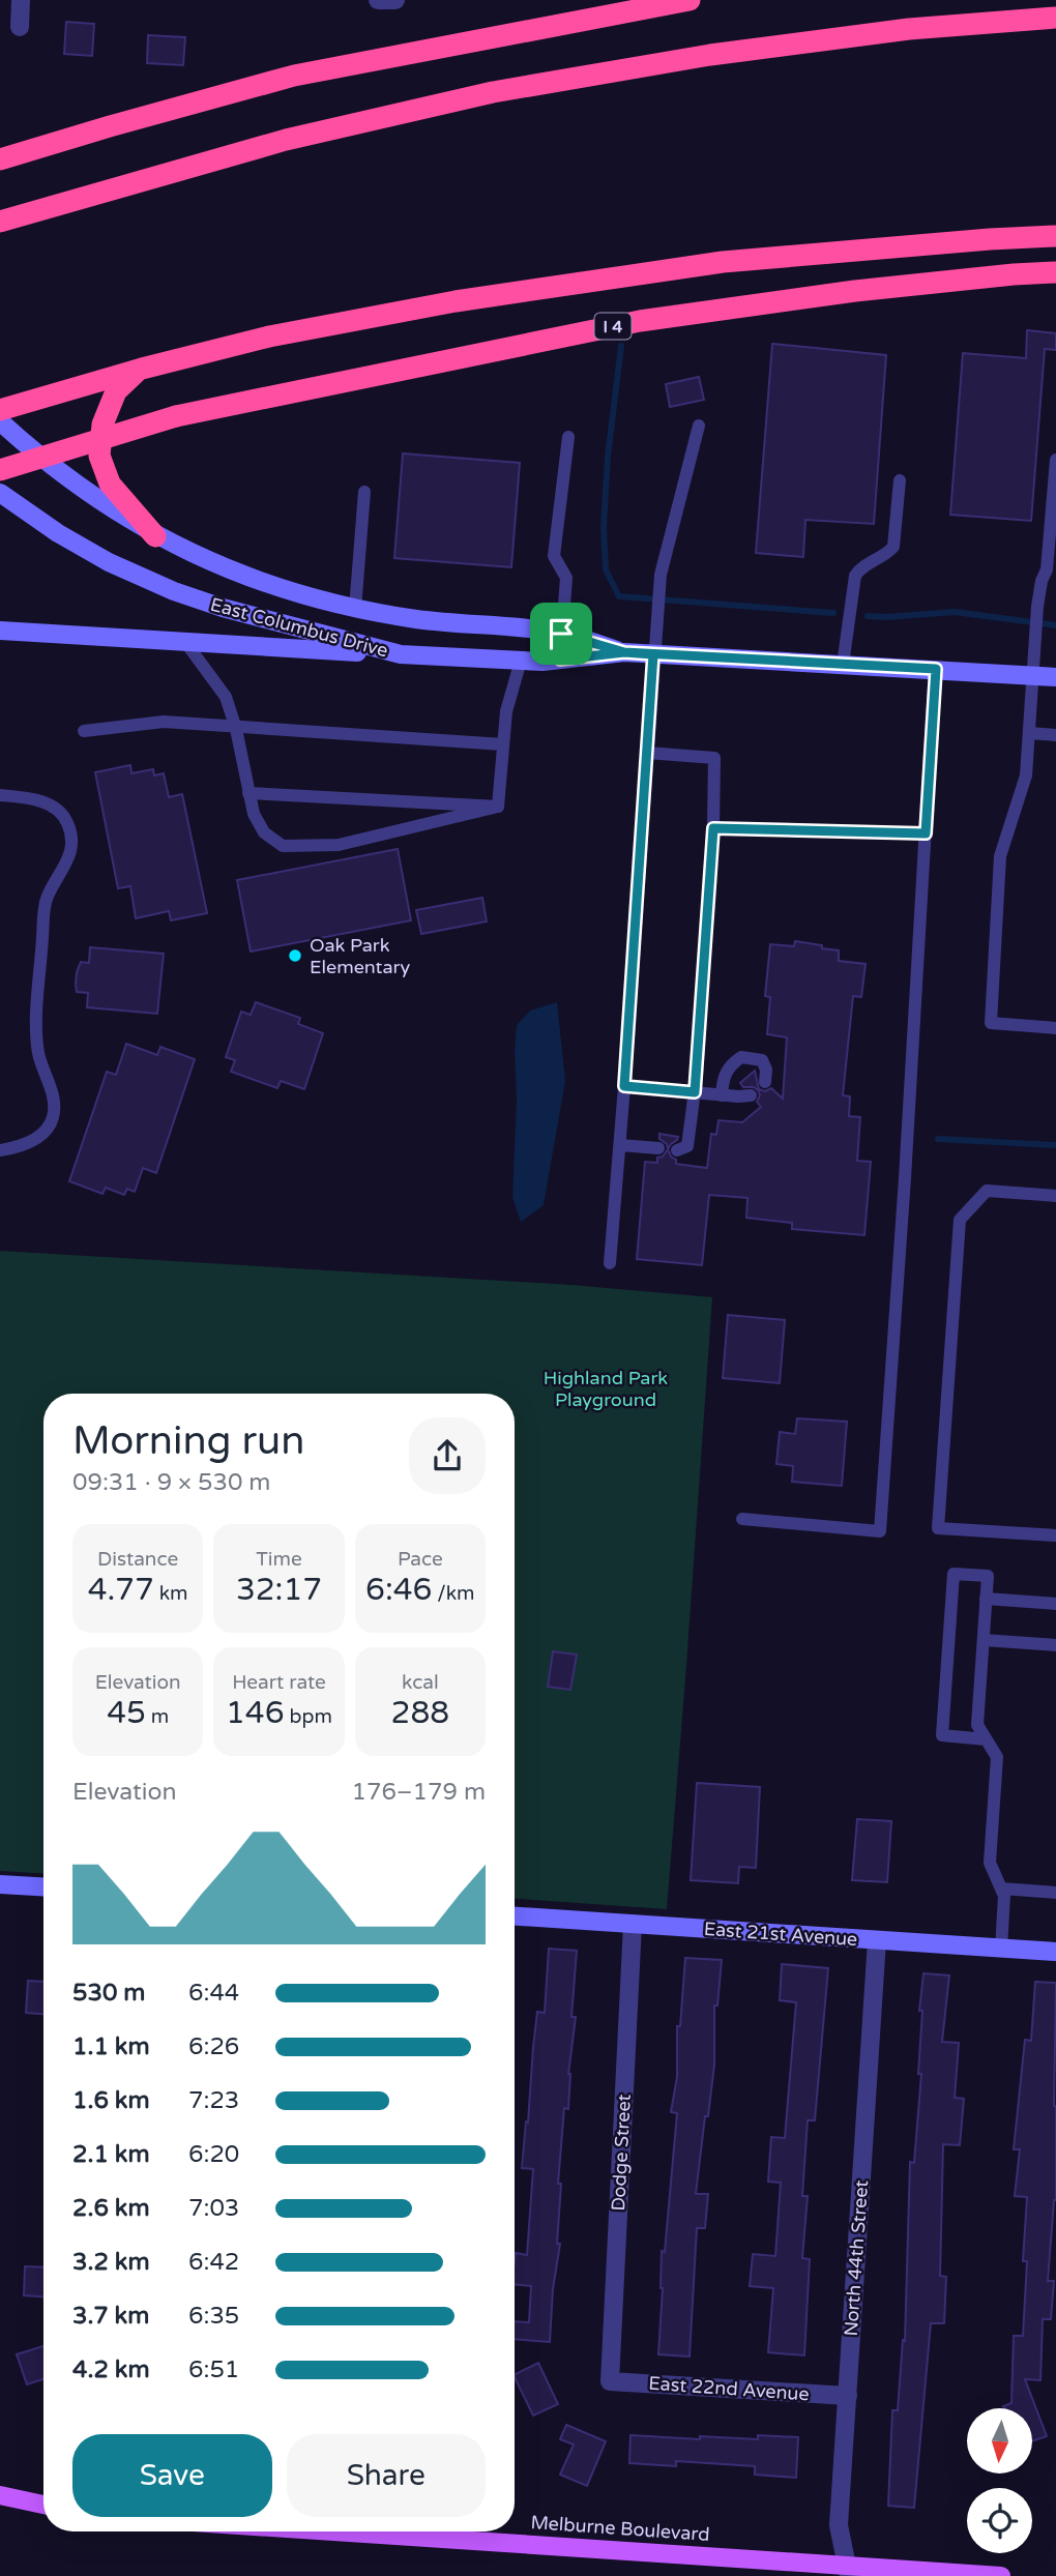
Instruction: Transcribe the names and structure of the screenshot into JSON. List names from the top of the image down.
{
  "streets": {
    "highway": ["I 4"],
    "main road": ["East Columbus Drive", "East 21st Avenue", "Melburne Boulevard"],
    "street": ["Dodge Street", "North 44th Street", "East 22nd Avenue"]
  },
  "crossings": [
    ["East 21st Avenue", "Dodge Street"],
    ["East 21st Avenue", "North 44th Street"],
    ["Dodge Street", "East 22nd Avenue"],
    ["North 44th Street", "East 22nd Avenue"],
    ["North 44th Street", "Melburne Boulevard"]
  ],
  "parks": ["Highland Park Playground"],
  "places": ["Oak Park Elementary"],
  "north": "bottom",
  "page": {
    "heading": ["Morning run", "09:31 · 9 × 530 m"],
    "stats": [
      ["Distance", "4.77 km"],
      ["Time", "32:17"],
      ["Pace", "6:46 /km"],
      ["Elevation", "45 m"],
      ["Heart rate", "146 bpm"],
      ["kcal", "288"]
    ],
    "chart": ["Elevation", "176–179 m"],
    "list": [
      {
        "name": "530 m",
        "note": "6:44"
      },
      {
        "name": "1.1 km",
        "note": "6:26"
      },
      {
        "name": "1.6 km",
        "note": "7:23"
      },
      {
        "name": "2.1 km",
        "note": "6:20"
      },
      {
        "name": "2.6 km",
        "note": "7:03"
      },
      {
        "name": "3.2 km",
        "note": "6:42"
      },
      {
        "name": "3.7 km",
        "note": "6:35"
      },
      {
        "name": "4.2 km",
        "note": "6:51"
      }
    ],
    "buttons": ["Save", "Share"]
  }
}
